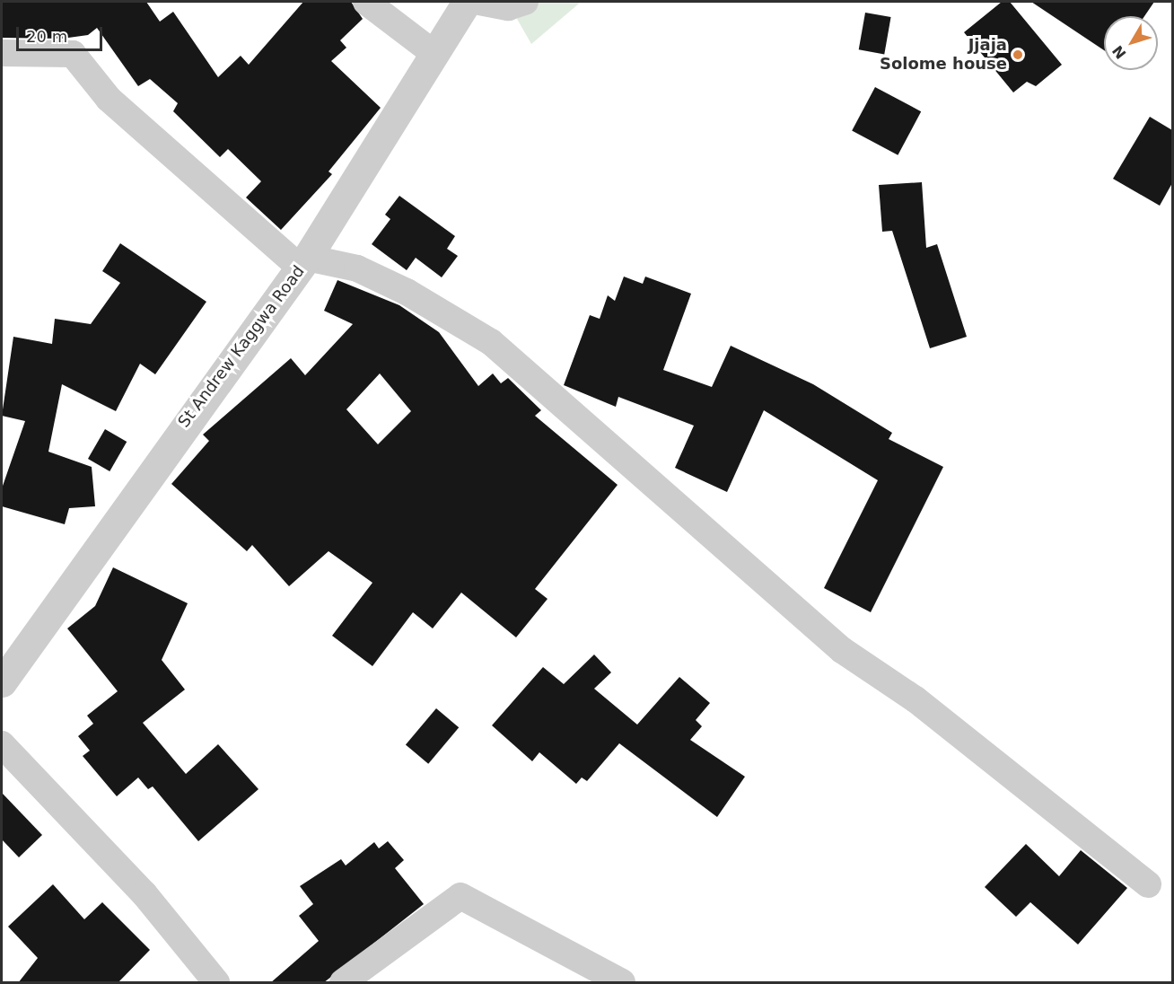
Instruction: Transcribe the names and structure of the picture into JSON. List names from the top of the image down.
{
  "streets": {
    "street": ["St Andrew Kaggwa Road"]
  },
  "places": ["Jjaja Solome house"],
  "scale_bar": "20 m",
  "north": "bottom left"
}
